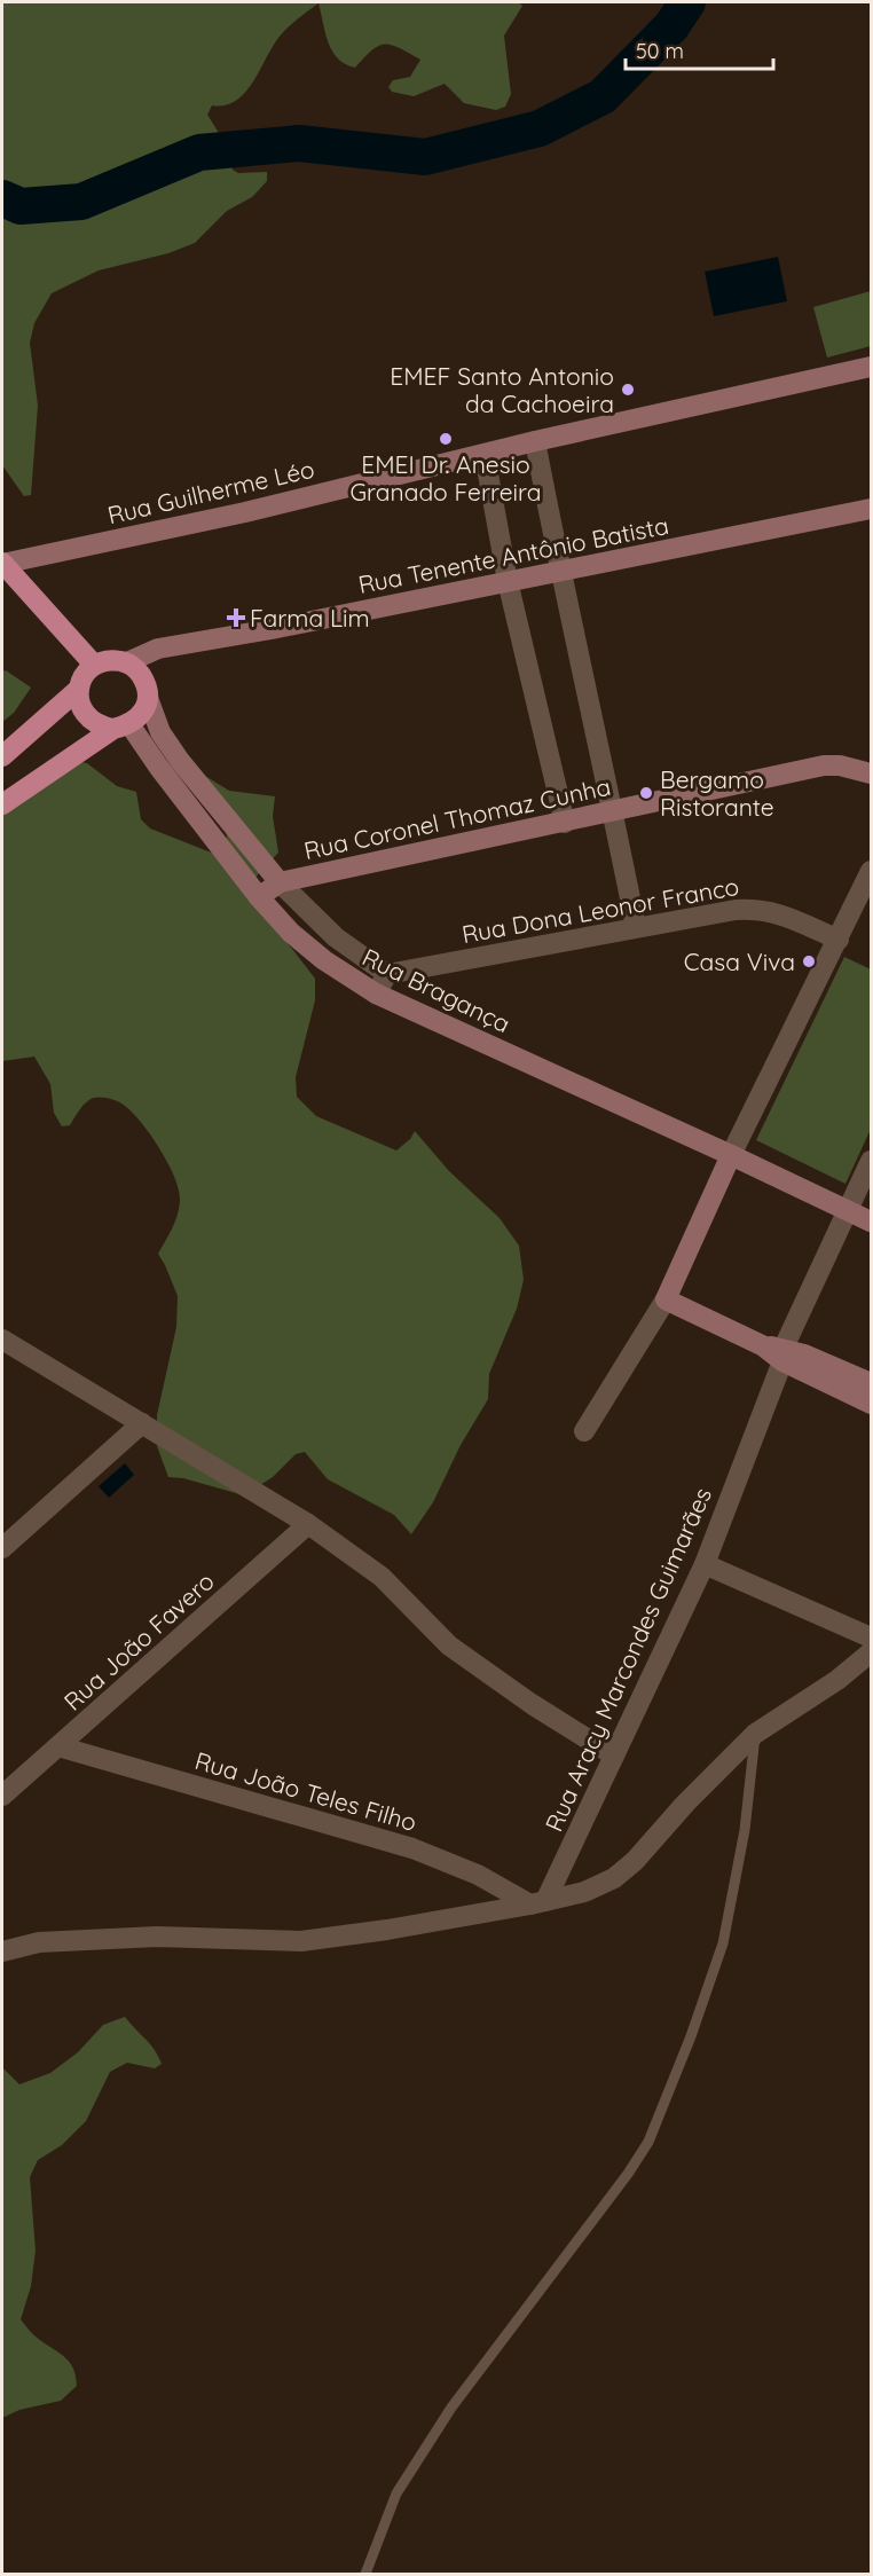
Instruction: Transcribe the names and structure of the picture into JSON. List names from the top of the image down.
{
  "streets": {
    "street": [
      "Rua Guilherme Léo",
      "Rua Tenente Antônio Batista",
      "Rua Coronel Thomaz Cunha",
      "Rua Dona Leonor Franco",
      "Rua Bragança",
      "Rua João Favero",
      "Rua Aracy Marcondes Guimarães",
      "Rua João Teles Filho"
    ]
  },
  "crossings": [
    ["Rua Tenente Antônio Batista", "Rua Bragança"],
    ["Rua Coronel Thomaz Cunha", "Rua Bragança"],
    ["Rua Dona Leonor Franco", "Rua Bragança"],
    ["Rua Bragança", "Rua Aracy Marcondes Guimarães"],
    ["Rua João Favero", "Rua João Teles Filho"],
    ["Rua Aracy Marcondes Guimarães", "Rua João Teles Filho"]
  ],
  "places": {
    "other": [
      "EMEF Santo Antonio da Cachoeira",
      "EMEI Dr. Anesio Granado Ferreira",
      "Bergamo Ristorante",
      "Casa Viva"
    ],
    "health": ["Farma Lim"]
  },
  "scale_bar": "50 m"
}
